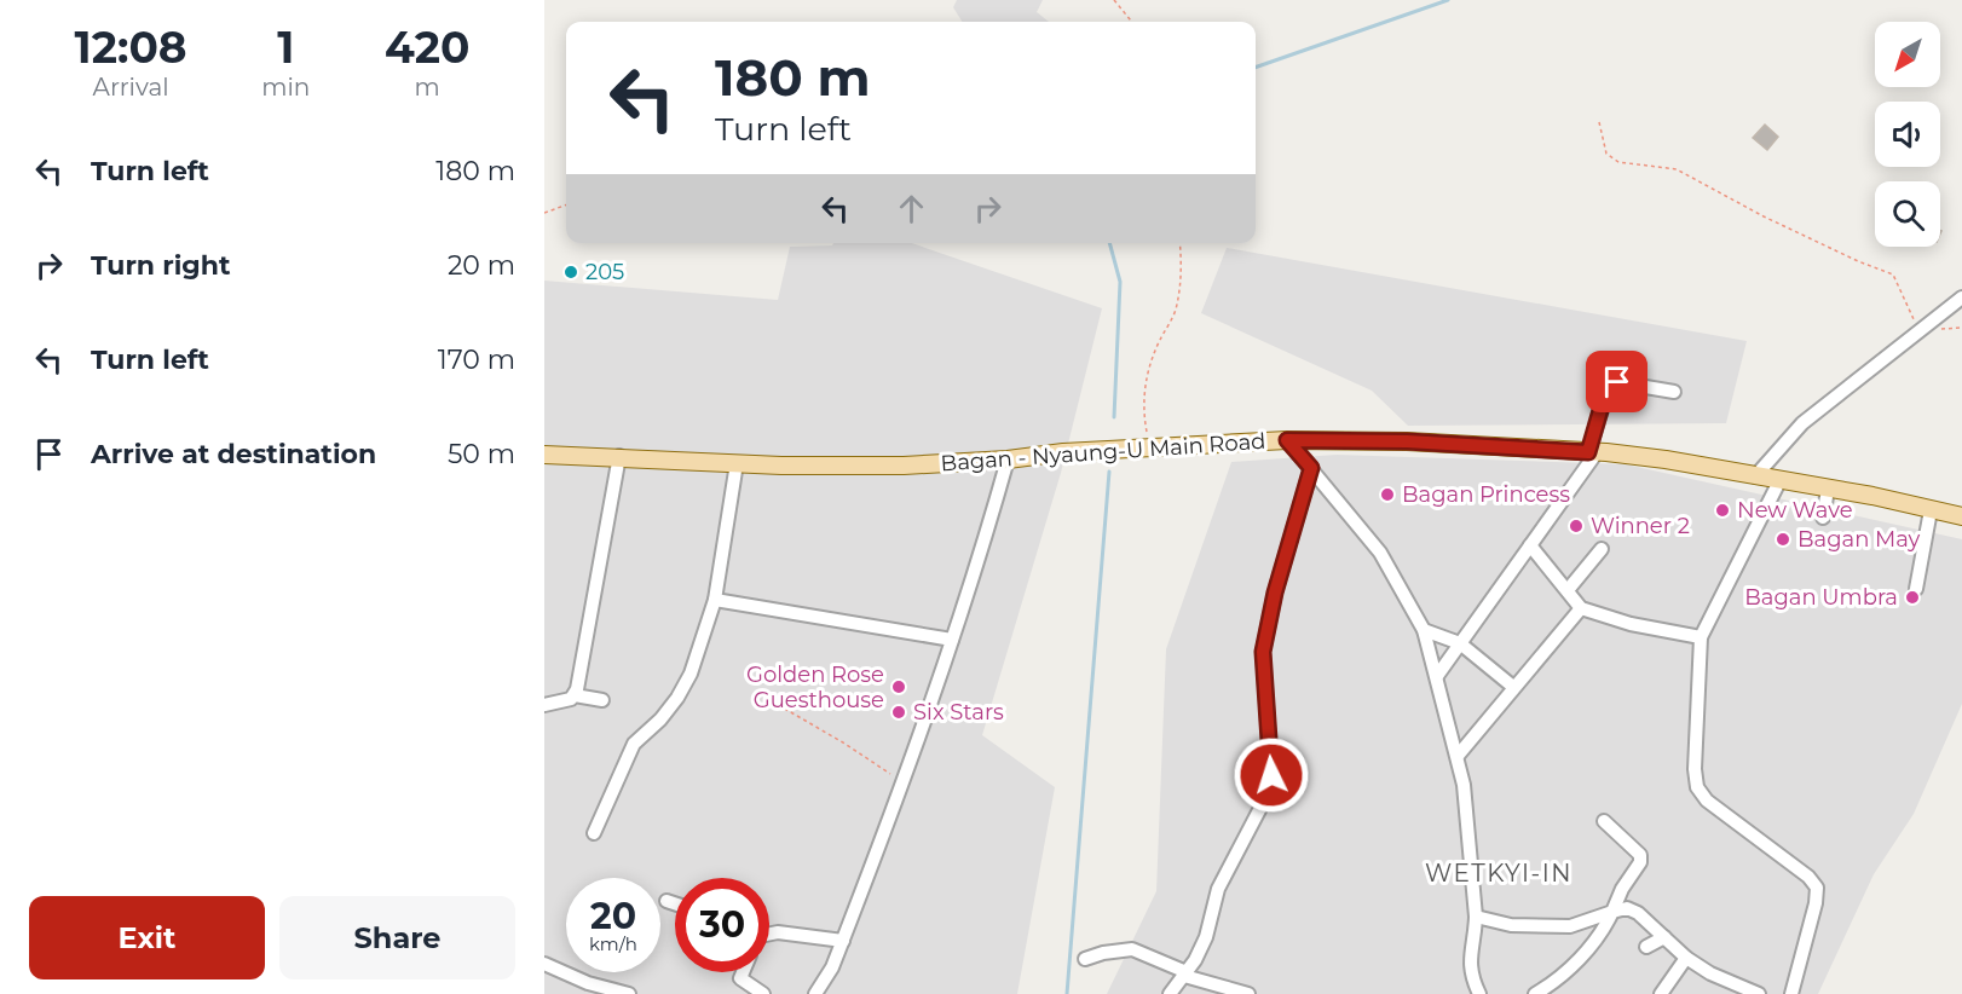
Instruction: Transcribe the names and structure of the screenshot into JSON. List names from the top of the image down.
{
  "streets": {
    "main road": ["Bagan - Nyaung-U Main Road"]
  },
  "districts": ["WETKYI-IN"],
  "places": [
    "205",
    "Bagan Princess",
    "New Wave",
    "Winner 2",
    "Bagan May",
    "Bagan Umbra",
    "Golden Rose Guesthouse",
    "Six Stars"
  ],
  "north": "bottom left",
  "page": {
    "eta": [
      "12:08",
      "Arrival",
      "1",
      "min",
      "420",
      "m"
    ],
    "turn": ["180 m", "Turn left"],
    "list": [
      {
        "name": "Turn left",
        "value": "180 m"
      },
      {
        "name": "Turn right",
        "value": "20 m"
      },
      {
        "name": "Turn left",
        "value": "170 m"
      },
      {
        "name": "Arrive at destination",
        "value": "50 m"
      }
    ],
    "speed": "20 km/h",
    "limit": "30",
    "buttons": ["Exit", "Share"]
  }
}
